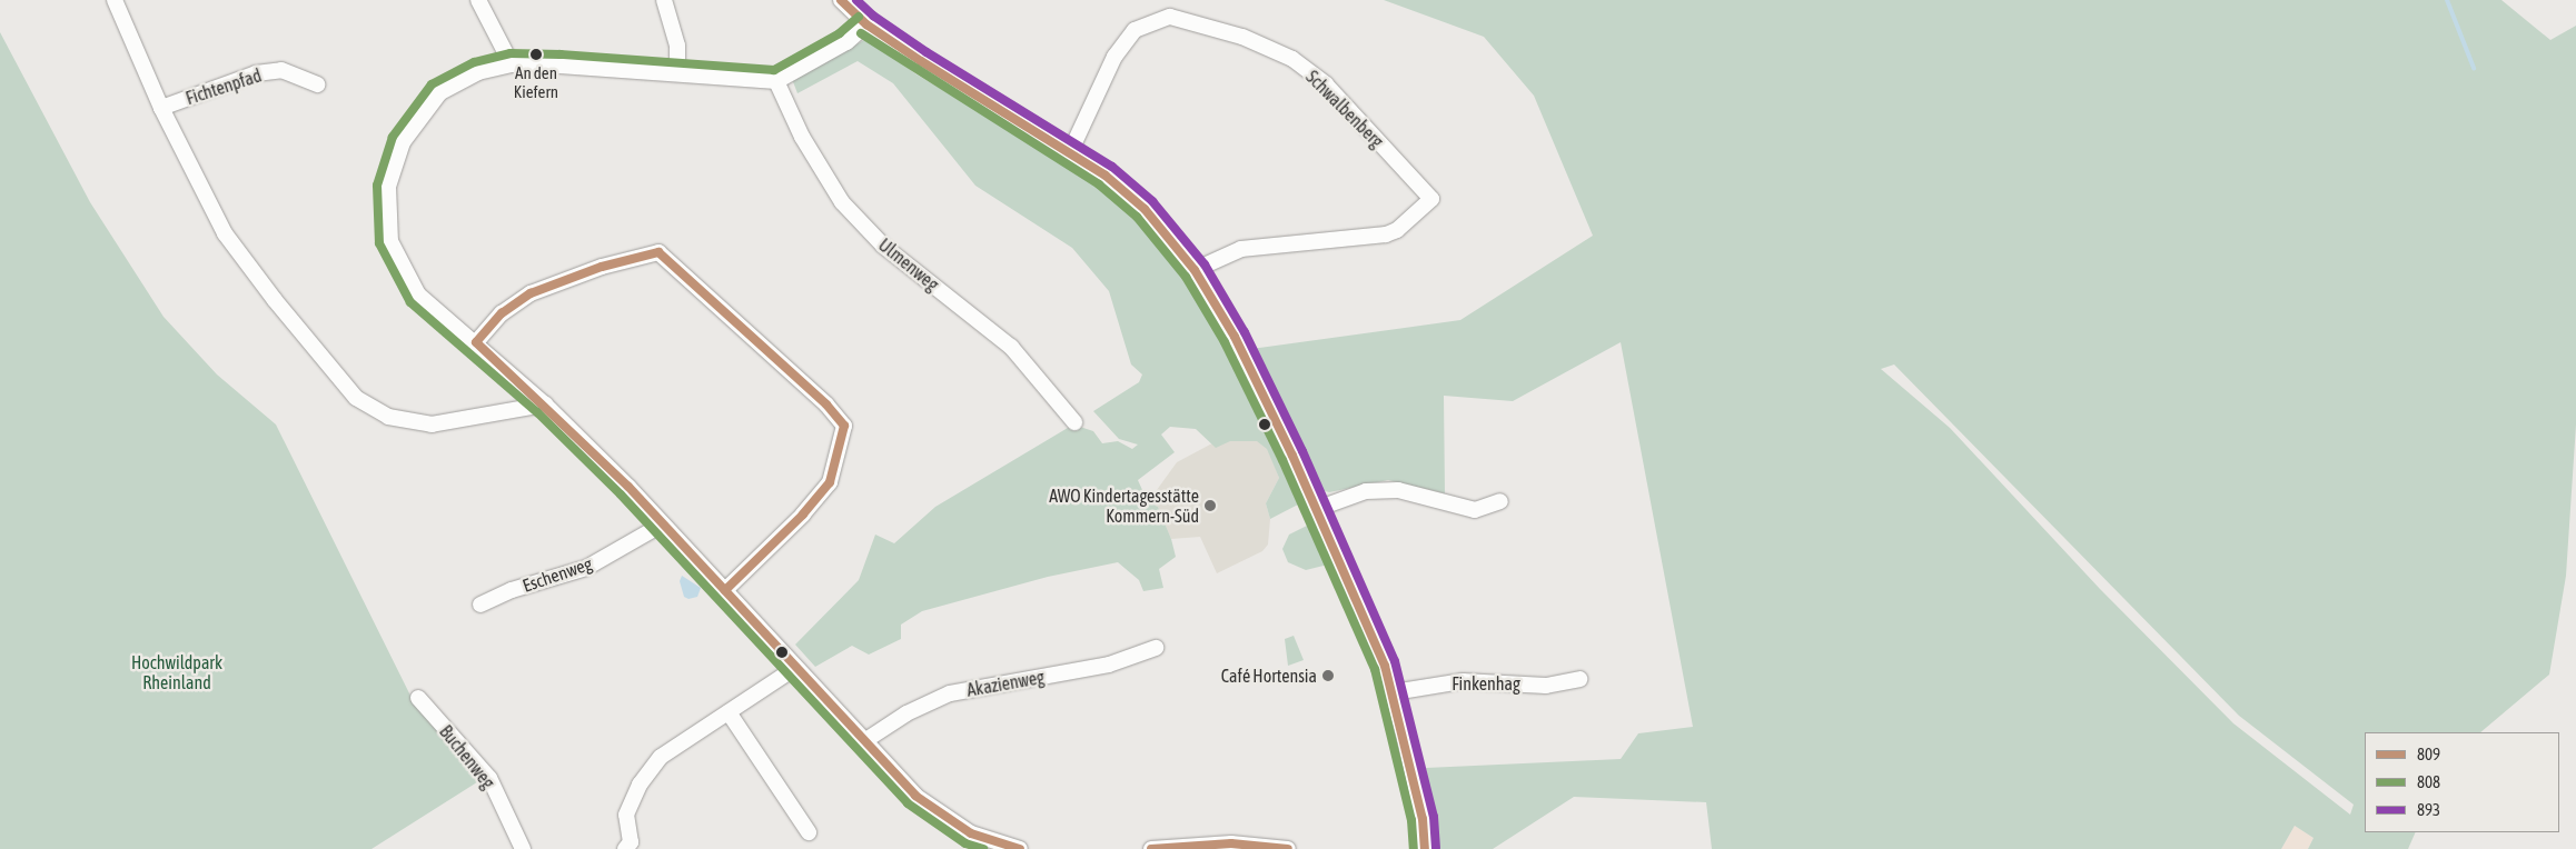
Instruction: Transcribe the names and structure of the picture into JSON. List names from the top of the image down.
{
  "streets": {
    "street": [
      "Fichtenpfad",
      "Schwalbenberg",
      "Ulmenweg",
      "Eschenweg",
      "Akazienweg",
      "Finkenhag",
      "Buchenweg"
    ]
  },
  "parks": ["Hochwildpark Rheinland"],
  "places": ["An den Kiefern", "AWO Kindertagesstätte Kommern-Süd", "Café Hortensia"],
  "lines": ["transit line 809", "transit line 893", "transit line 808"],
  "legend": ["809", "808", "893"]
}
